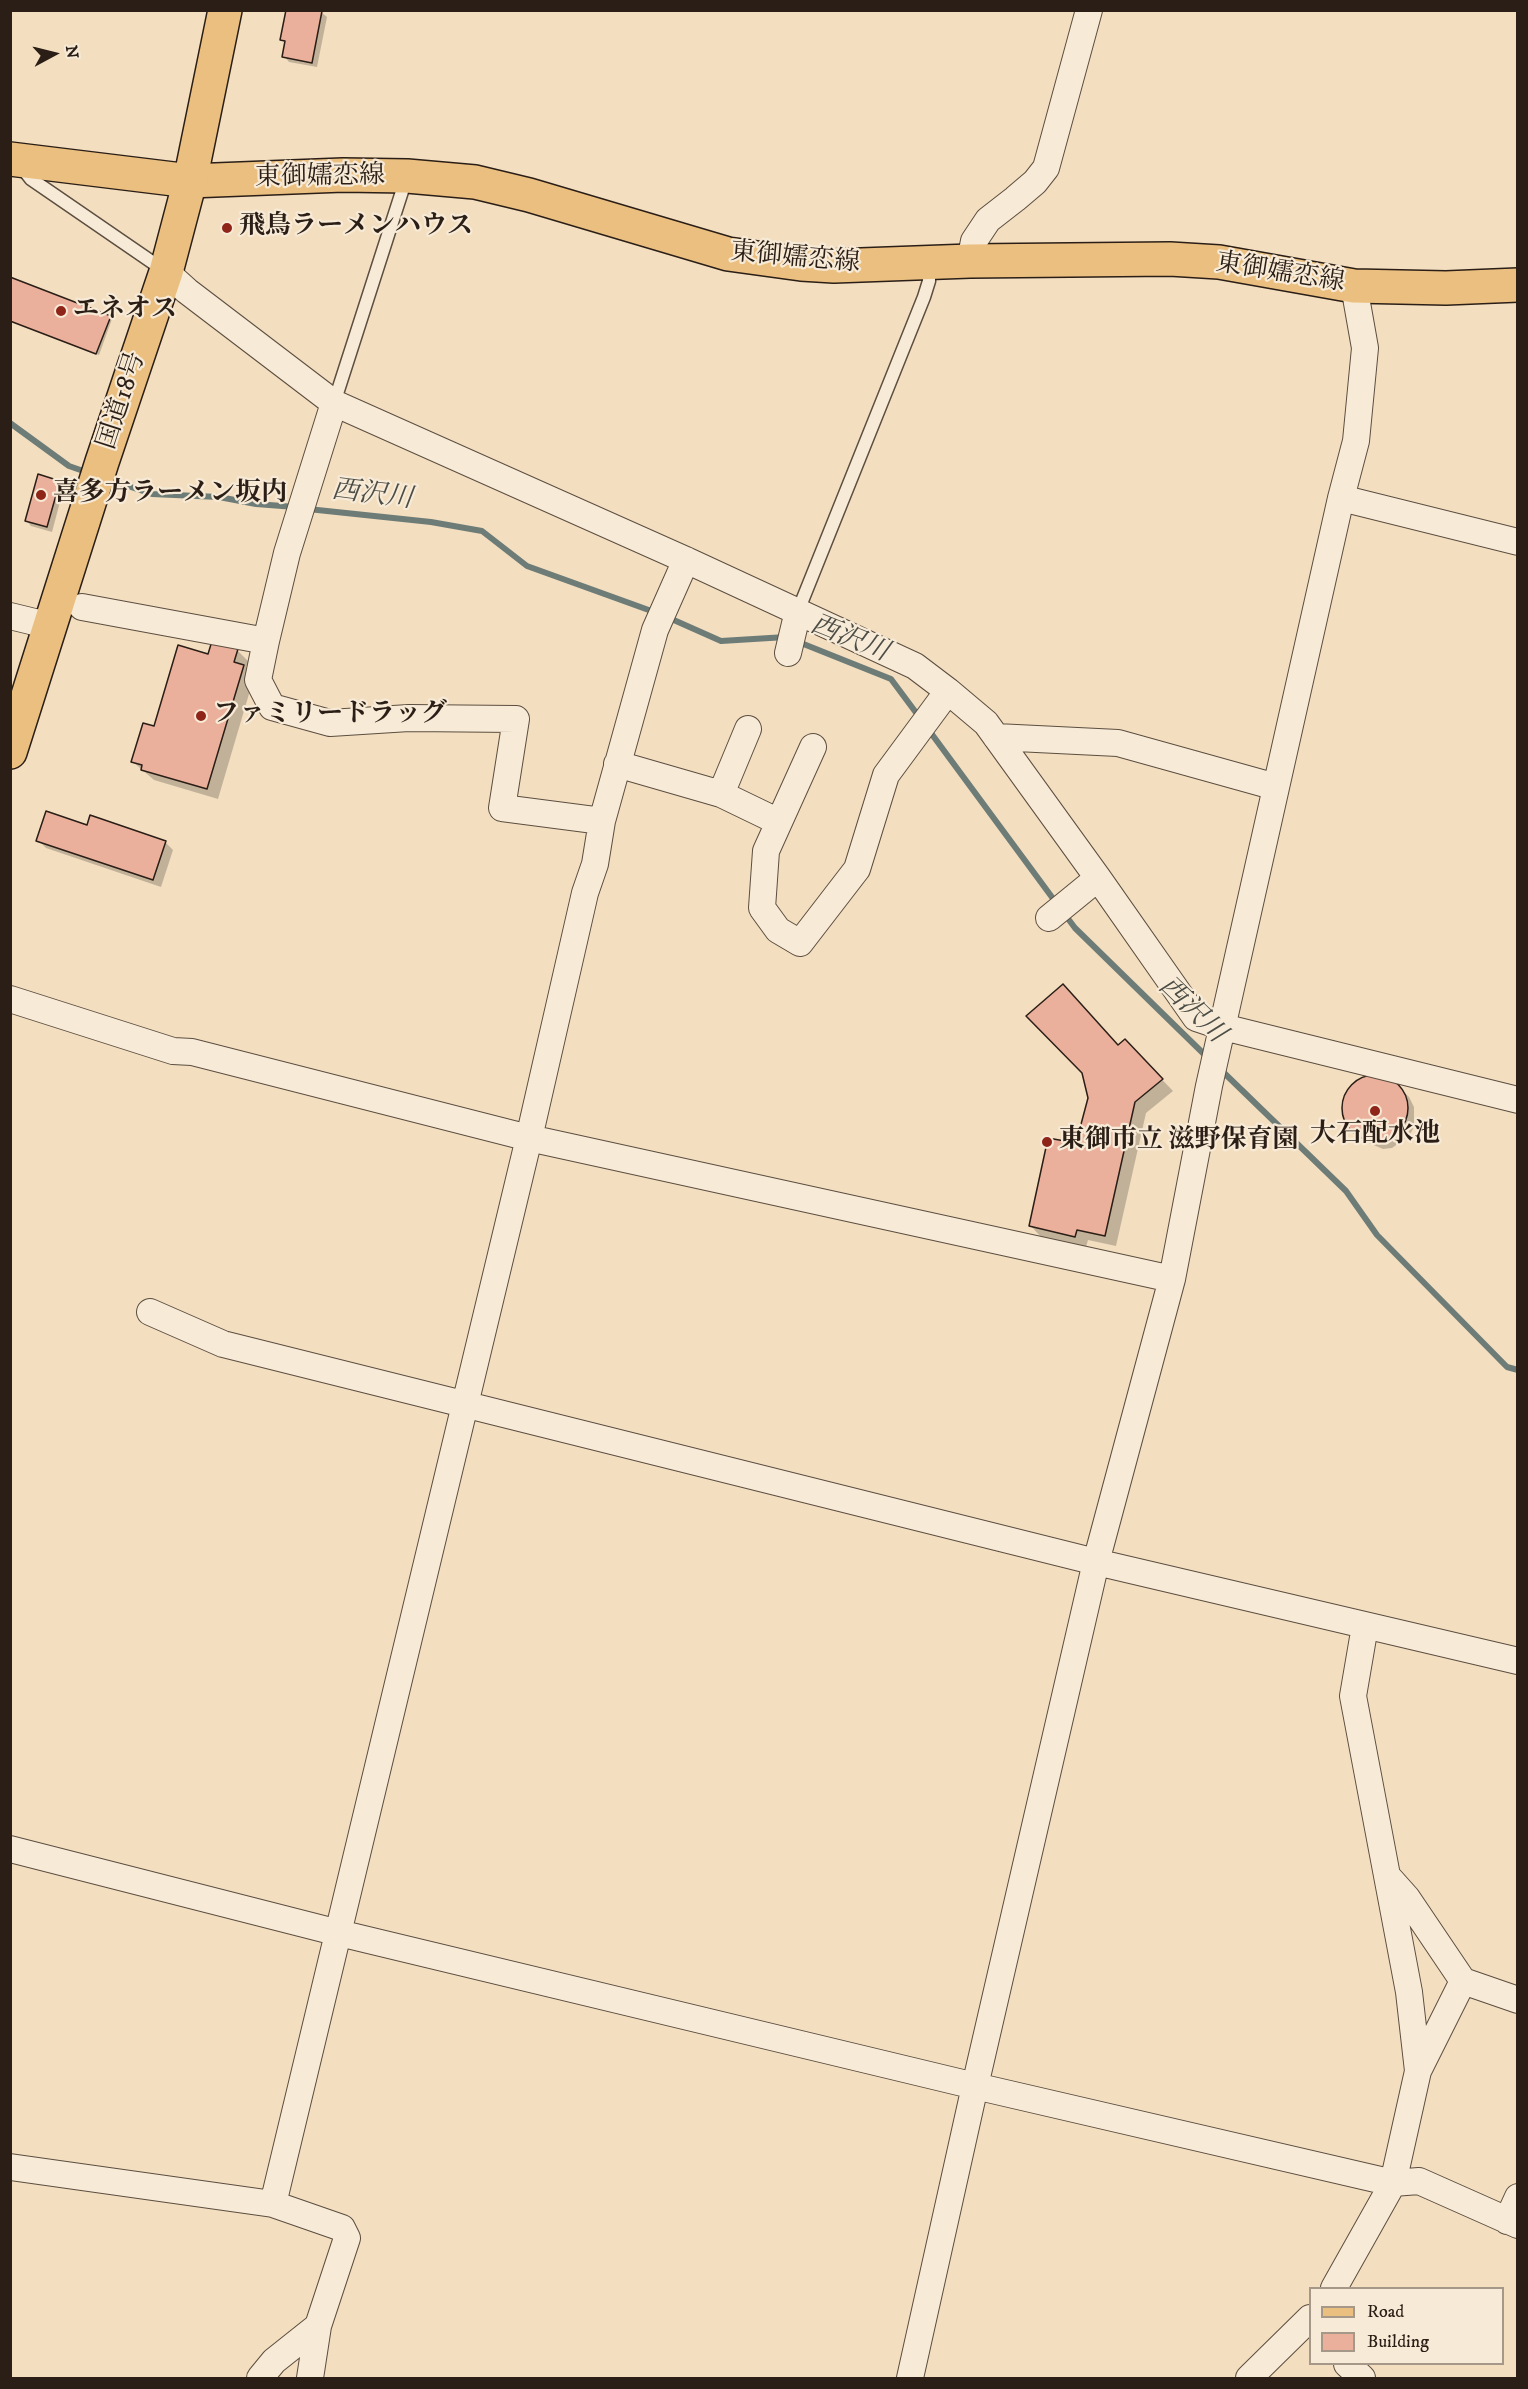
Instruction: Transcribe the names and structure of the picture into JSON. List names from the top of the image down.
{
  "streets": {
    "main road": ["東御嬬恋線", "国道18号"]
  },
  "crossings": [
    ["東御嬬恋線", "国道18号"]
  ],
  "water": ["西沢川"],
  "places": [
    "飛鳥ラーメンハウス",
    "エネオス",
    "喜多方ラーメン坂内",
    "ファミリードラッグ",
    "大石配水池",
    "東御市立 滋野保育園"
  ],
  "legend": ["Road", "Building"],
  "north": "right"
}
